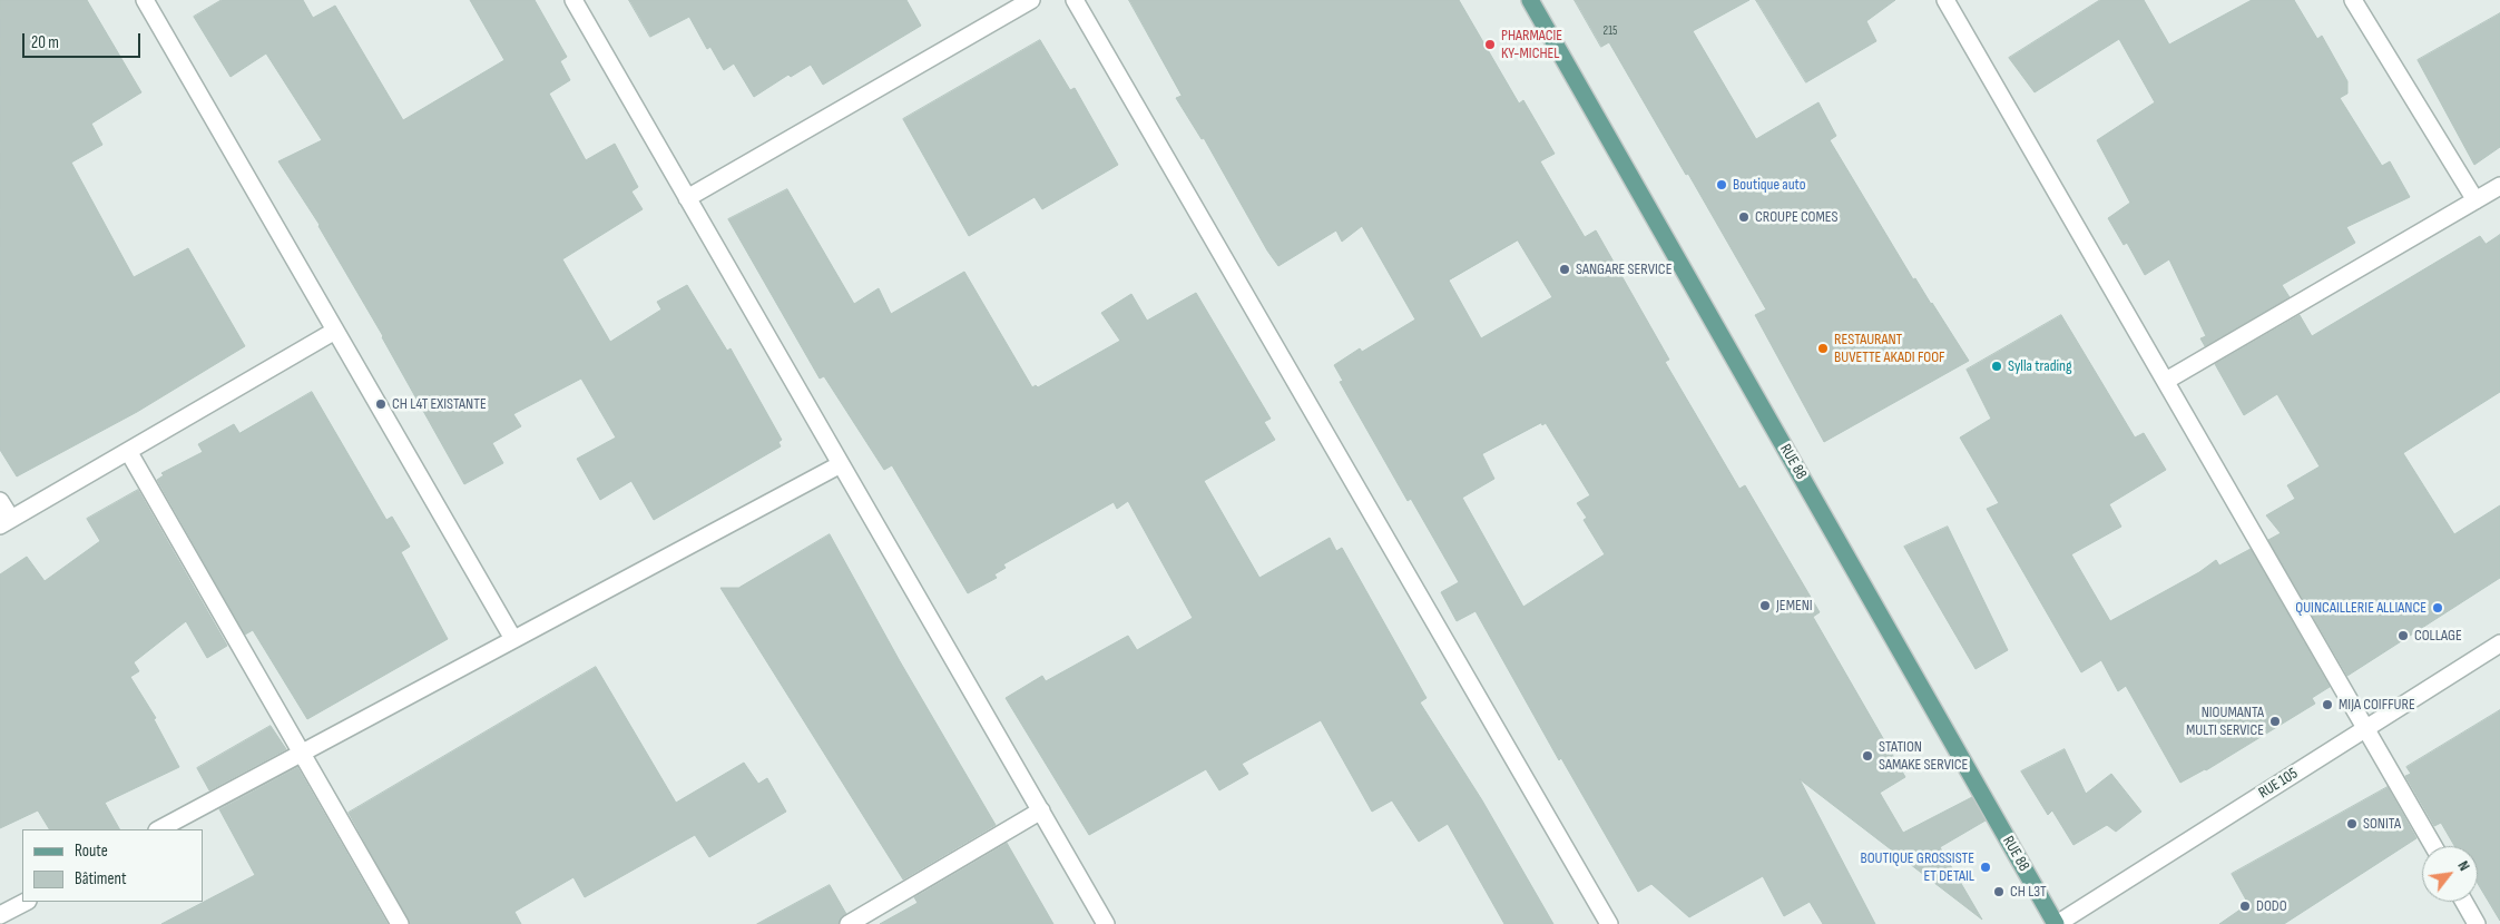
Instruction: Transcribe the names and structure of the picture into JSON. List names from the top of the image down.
{
  "streets": {
    "main road": ["RUE 88"],
    "street": ["RUE 105"]
  },
  "crossings": [
    ["RUE 88", "RUE 105"]
  ],
  "places": [
    "PHARMACIE KY-MICHEL",
    "Boutique auto",
    "CROUPE COMES",
    "SANGARE SERVICE",
    "RESTAURANT BUVETTE AKADI FOOF",
    "Sylla trading",
    "CH L4T EXISTANTE",
    "JEMENI",
    "QUINCAILLERIE ALLIANCE",
    "COLLAGE",
    "MIJA COIFFURE",
    "NIOUMANTA MULTI SERVICE",
    "STATION SAMAKE SERVICE",
    "SONITA",
    "BOUTIQUE GROSSISTE ET DETAIL",
    "CH L3T",
    "DODO"
  ],
  "house_numbers": ["215"],
  "legend": ["Route", "Bâtiment"],
  "scale_bar": "20 m",
  "north": "top right"
}
